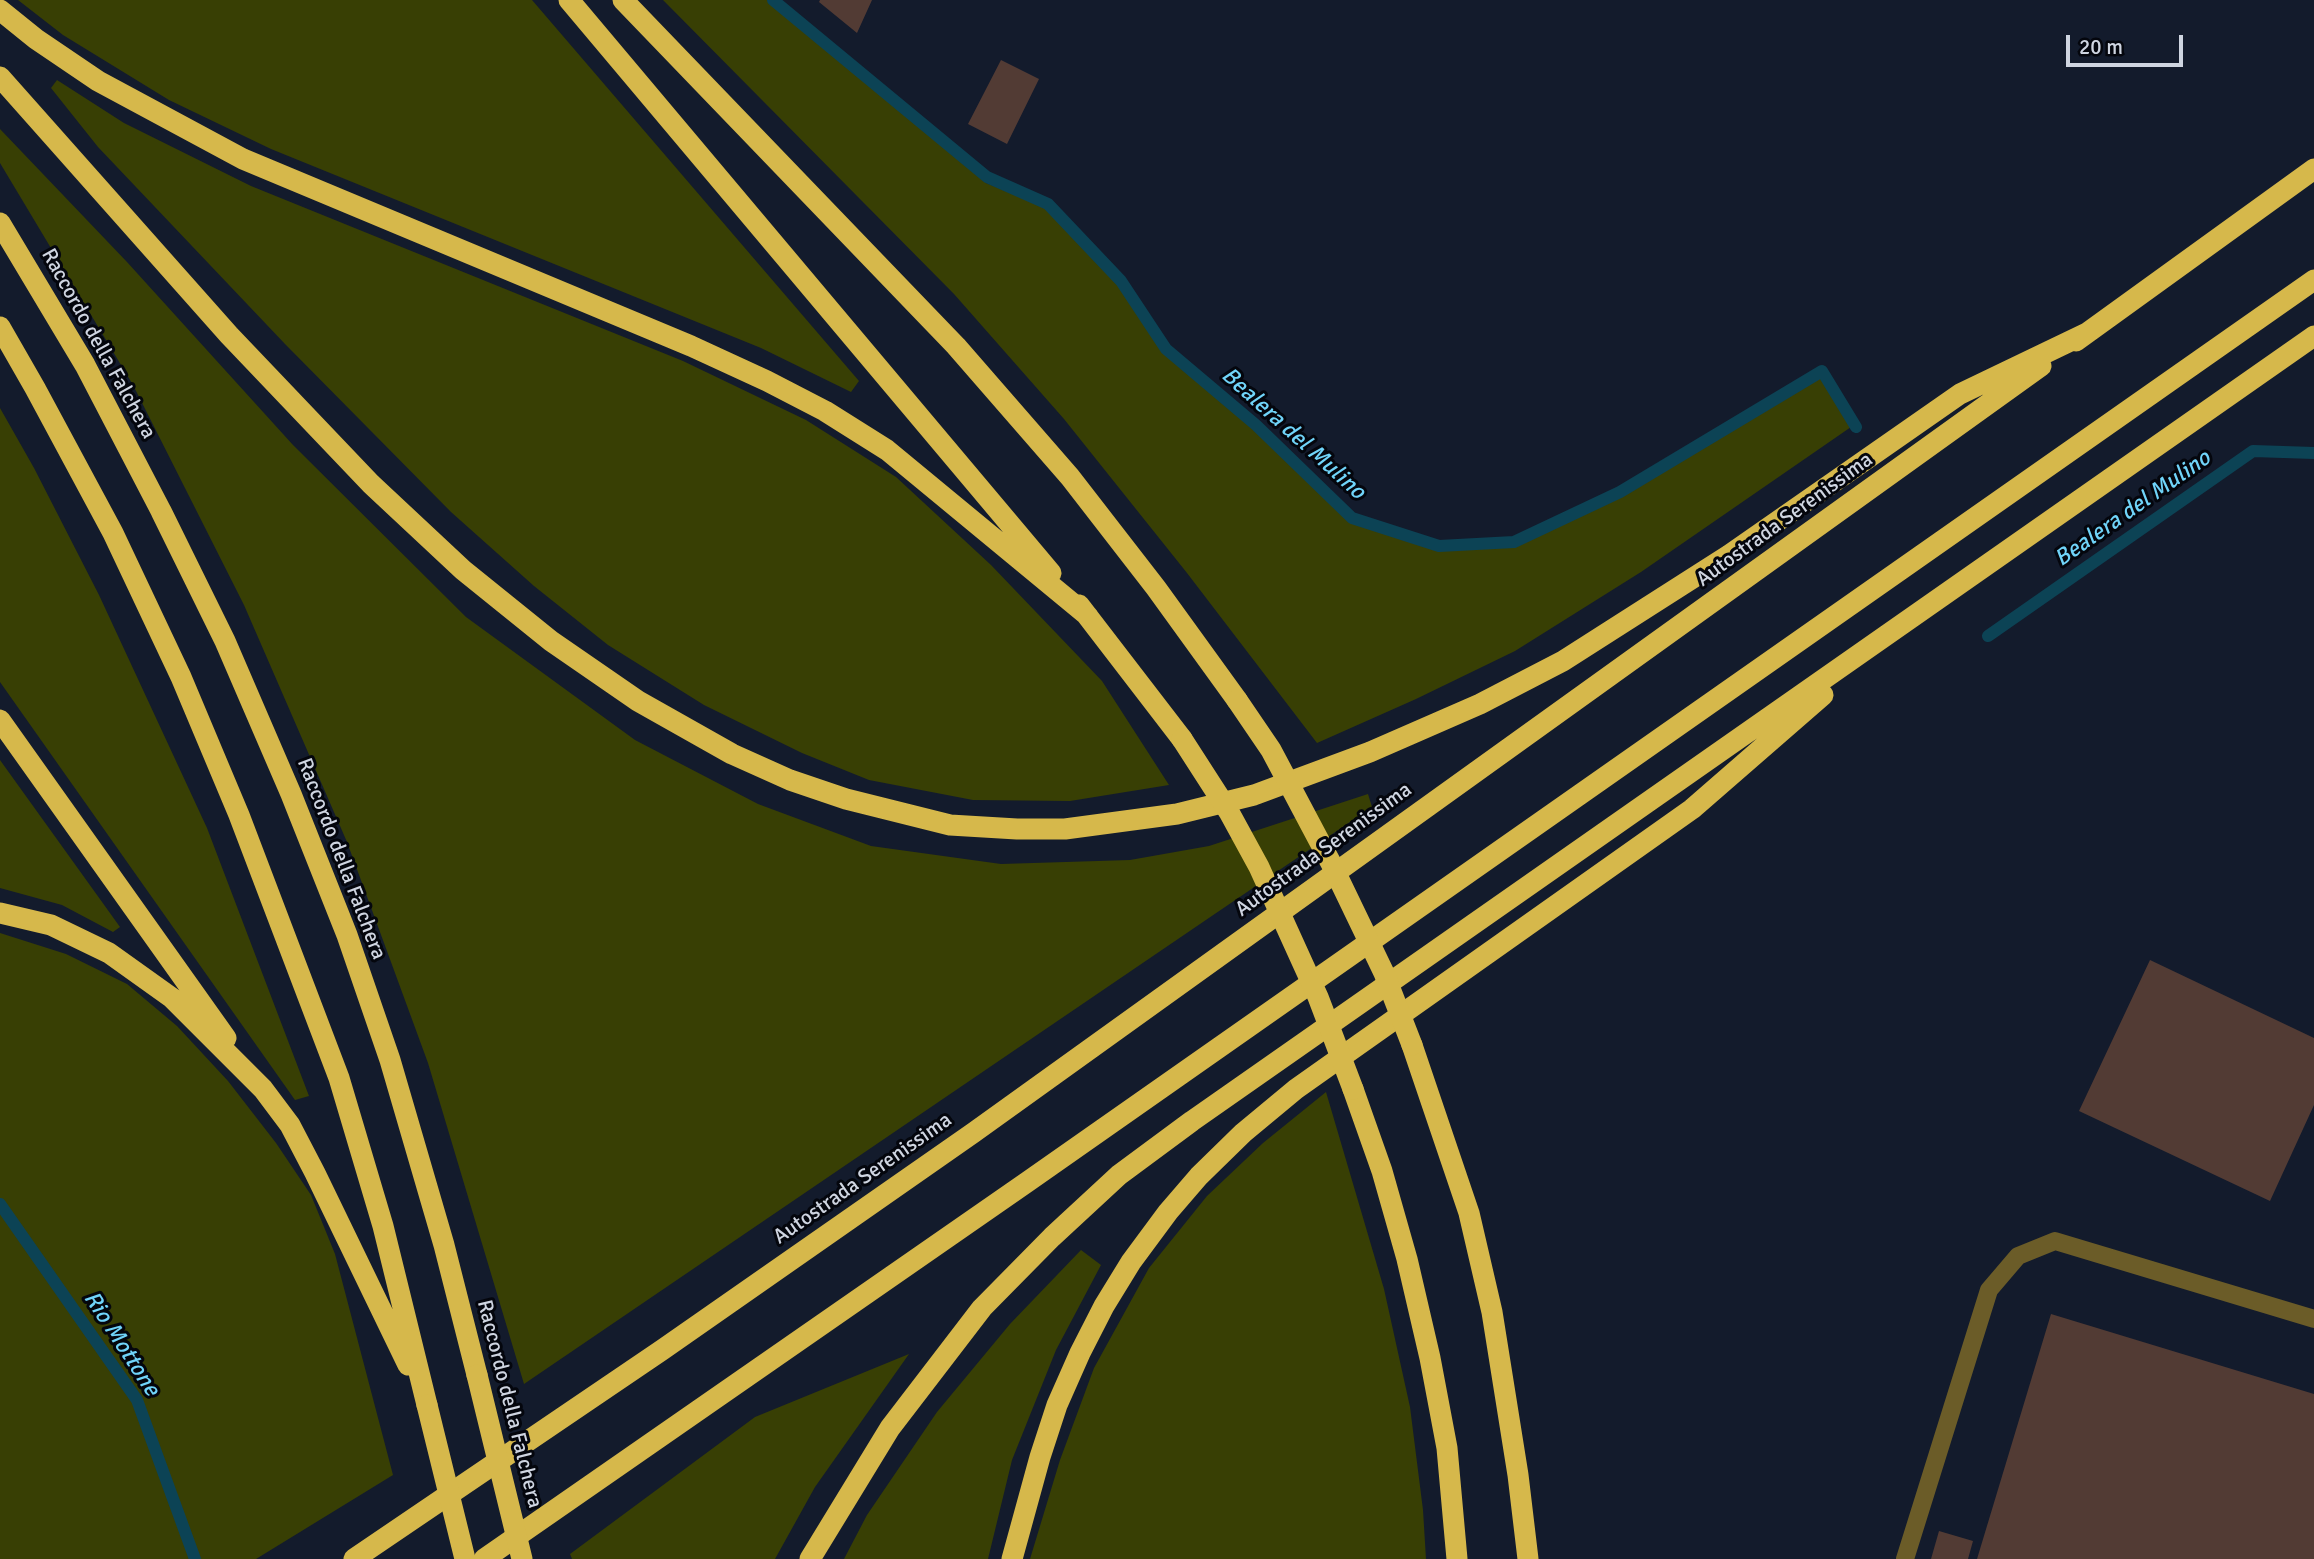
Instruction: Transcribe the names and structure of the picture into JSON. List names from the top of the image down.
{
  "streets": {
    "highway": ["Raccordo della Falchera", "Autostrada Serenissima"]
  },
  "water": ["Bealera del Mulino", "Rio Mottone"],
  "scale_bar": "20 m"
}
